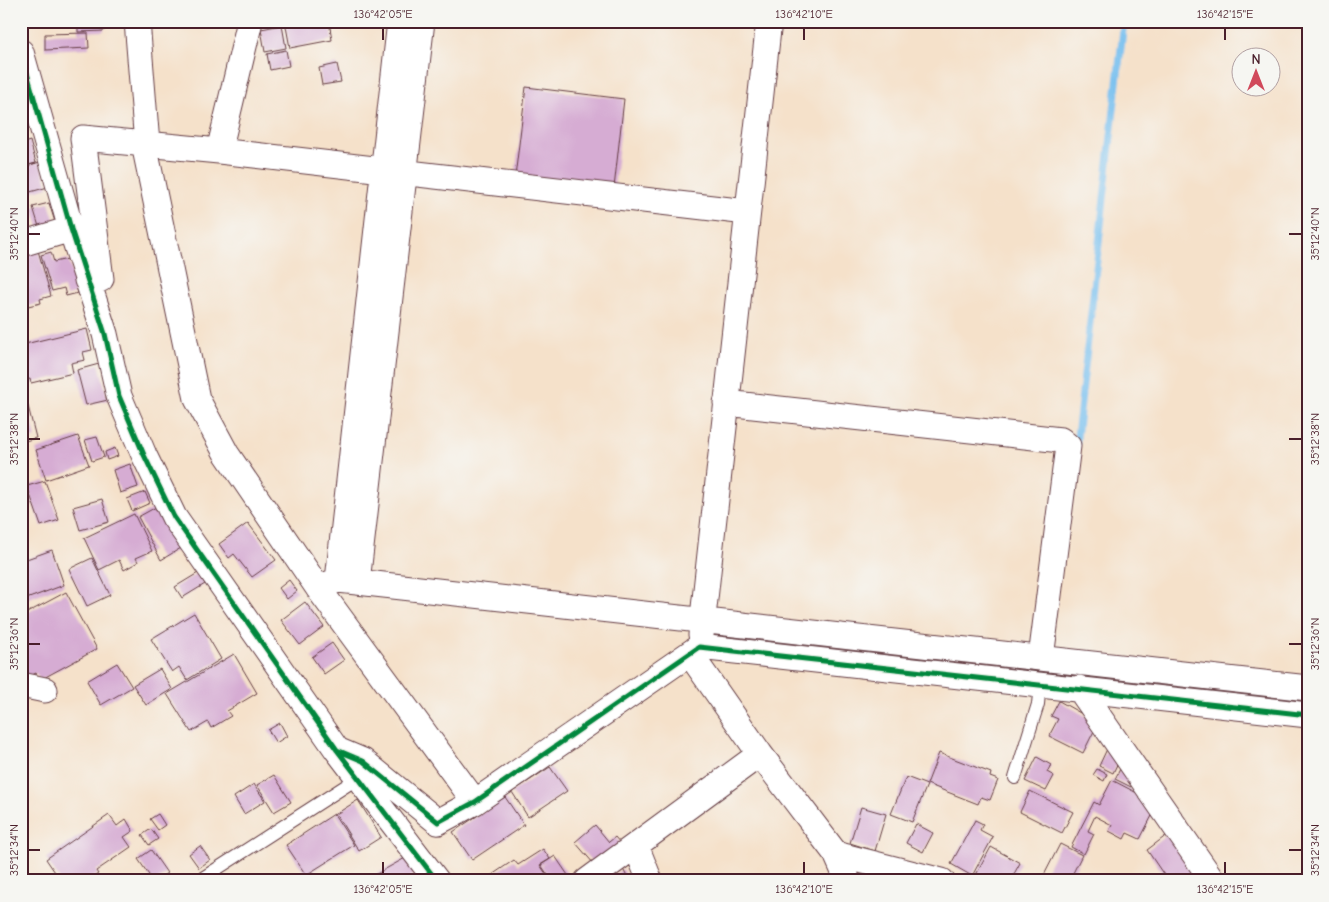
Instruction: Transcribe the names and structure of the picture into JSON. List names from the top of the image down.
{
  "north": "top",
  "coordinates": [
    "136°42'05\"E",
    "136°42'10\"E",
    "136°42'15\"E",
    "35°12'40\"N",
    "35°12'38\"N",
    "35°12'36\"N",
    "35°12'34\"N"
  ]
}
